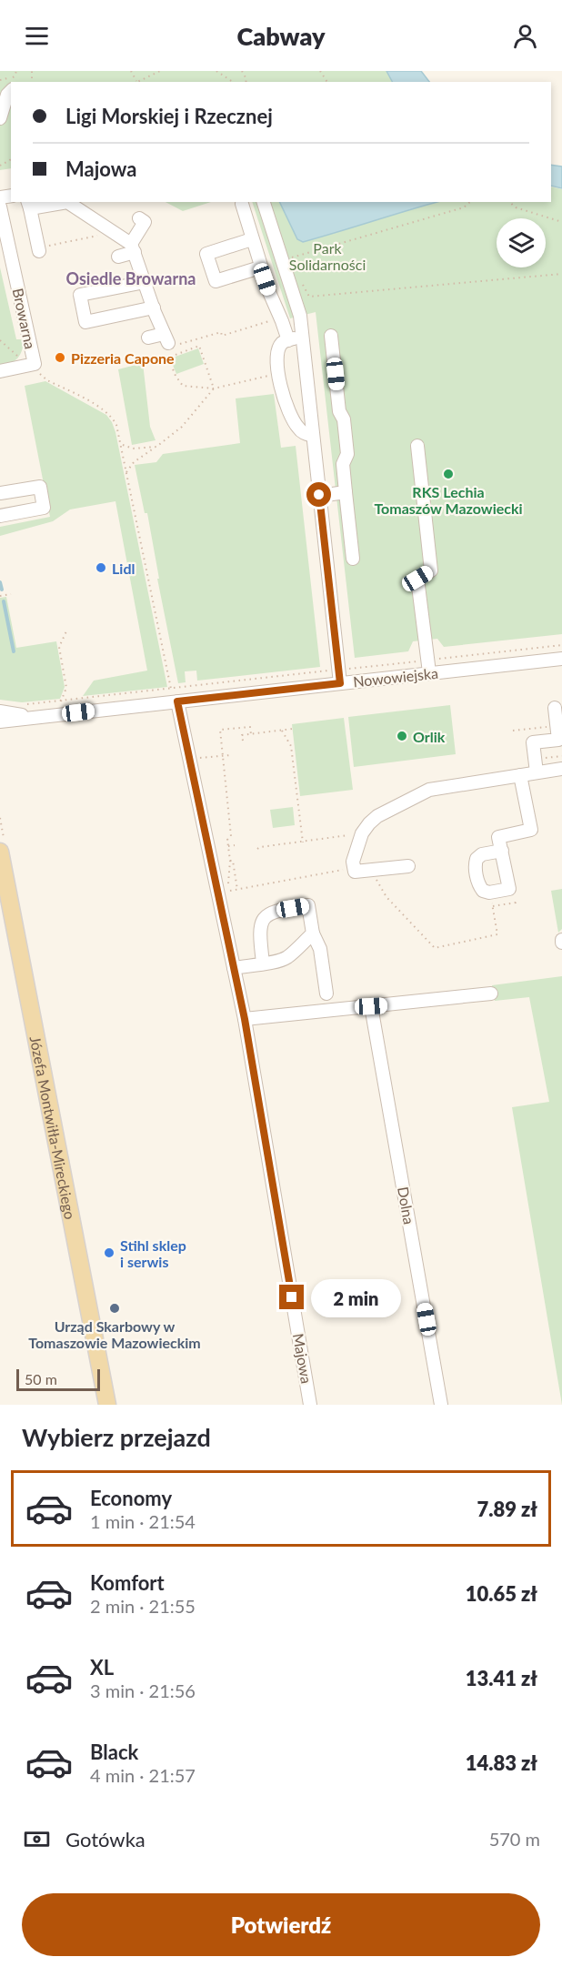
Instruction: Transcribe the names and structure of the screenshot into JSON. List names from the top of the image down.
{
  "streets": {
    "main road": ["Józefa Montwiłła-Mireckiego"],
    "street": [
      "Browarna",
      "Nowowiejska",
      "Dolna",
      "Majowa"
    ]
  },
  "crossings": [
    ["Nowowiejska", "Majowa"]
  ],
  "districts": ["Osiedle Browarna"],
  "parks": ["Park Solidarności"],
  "places": [
    "Pizzeria Capone",
    "RKS Lechia Tomaszów Mazowiecki",
    "Lidl",
    "Orlik",
    "Stihl sklep i serwis",
    "Urząd Skarbowy w Tomaszowie Mazowieckim"
  ],
  "scale_bar": "50 m",
  "page": {
    "header": "Cabway",
    "banner": ["Ligi Morskiej i Rzecznej", "Majowa"],
    "bubble": "2 min",
    "scale": "50 m",
    "heading": "Wybierz przejazd",
    "list": [
      {
        "name": "Economy",
        "note": "1 min · 21:54",
        "value": "7.89 zł"
      },
      {
        "name": "Komfort",
        "note": "2 min · 21:55",
        "value": "10.65 zł"
      },
      {
        "name": "XL",
        "note": "3 min · 21:56",
        "value": "13.41 zł"
      },
      {
        "name": "Black",
        "note": "4 min · 21:57",
        "value": "14.83 zł"
      }
    ],
    "pay": ["Gotówka", "570 m"],
    "buttons": "Potwierdź"
  }
}
